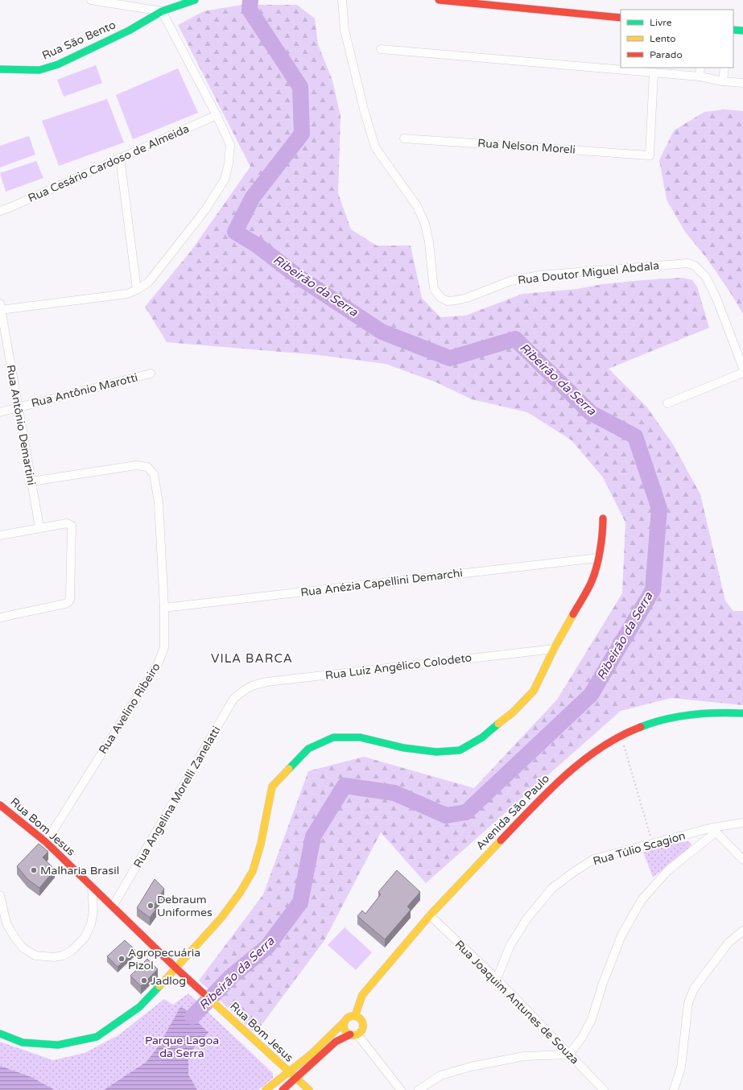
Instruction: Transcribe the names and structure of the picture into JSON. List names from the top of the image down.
{
  "streets": {
    "street": [
      "Rua São Bento",
      "Rua Nelson Moreli",
      "Rua Cesário Cardoso de Almeida",
      "Rua Doutor Miguel Abdala",
      "Rua Antônio Marotti",
      "Rua Antônio Demartini",
      "Rua Anézia Capellini Demarchi",
      "Rua Luiz Angélico Colodeto",
      "Rua Avelino Ribeiro",
      "Rua Angelina Morelli Zanelatti",
      "Avenida São Paulo",
      "Rua Bom Jesus",
      "Rua Túlio Scagion",
      "Rua Joaquim Antunes de Souza"
    ]
  },
  "crossings": [
    ["Rua Antônio Marotti", "Rua Antônio Demartini"],
    ["Rua Antônio Demartini", "Rua Avelino Ribeiro"],
    ["Rua Anézia Capellini Demarchi", "Rua Avelino Ribeiro"],
    ["Rua Luiz Angélico Colodeto", "Rua Angelina Morelli Zanelatti"],
    ["Rua Avelino Ribeiro", "Rua Bom Jesus"],
    ["Rua Angelina Morelli Zanelatti", "Rua Bom Jesus"],
    ["Avenida São Paulo", "Rua Joaquim Antunes de Souza"],
    ["Rua Túlio Scagion", "Rua Joaquim Antunes de Souza"]
  ],
  "districts": ["VILA BARCA"],
  "water": ["Ribeirão da Serra"],
  "parks": ["Parque Lagoa da Serra"],
  "places": [
    "Malharia Brasil",
    "Debraum Uniformes",
    "Agropecuária Pizol",
    "Jadlog"
  ],
  "legend": ["Livre", "Lento", "Parado"]
}
